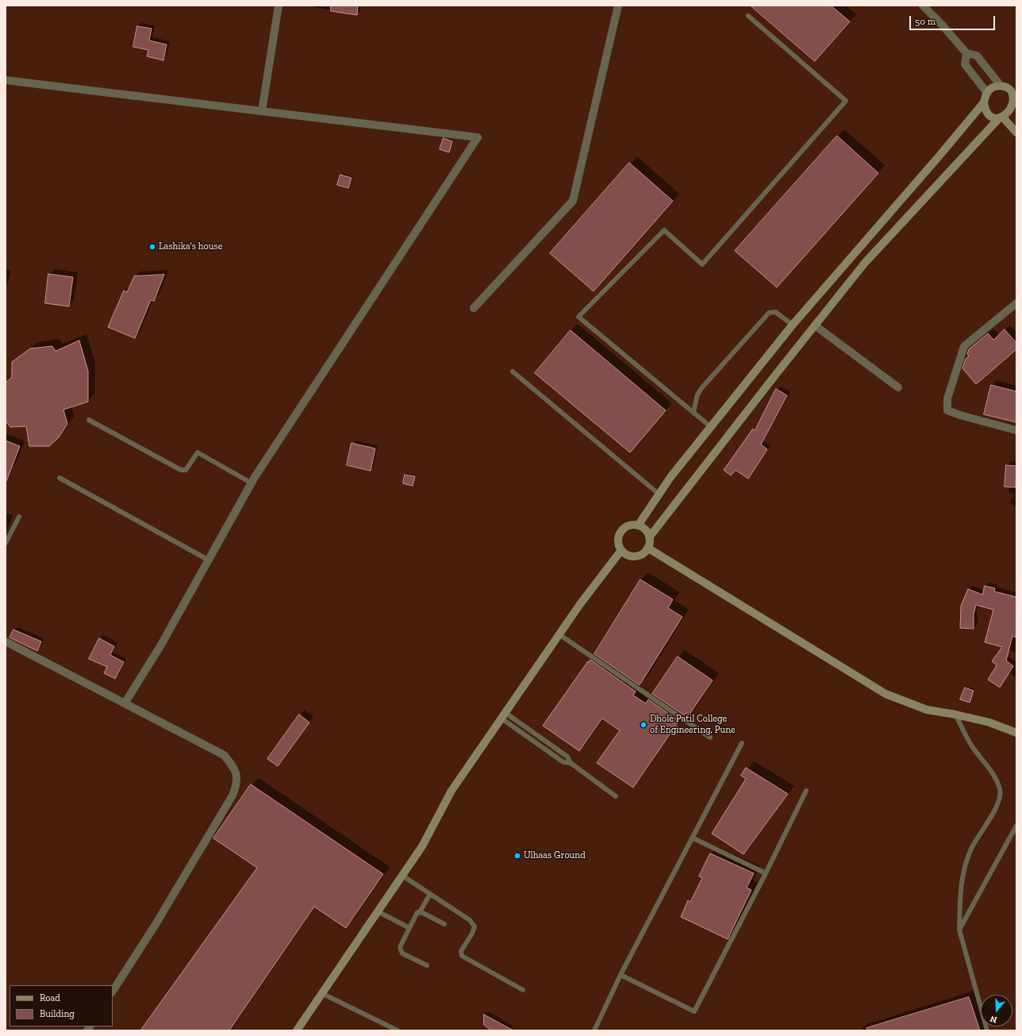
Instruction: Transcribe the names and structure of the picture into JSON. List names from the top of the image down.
{
  "places": ["Lashika's house", "Dhole Patil College of Engineering, Pune", "Ulhaas Ground"],
  "legend": ["Road", "Building"],
  "scale_bar": "50 m",
  "north": "bottom"
}
